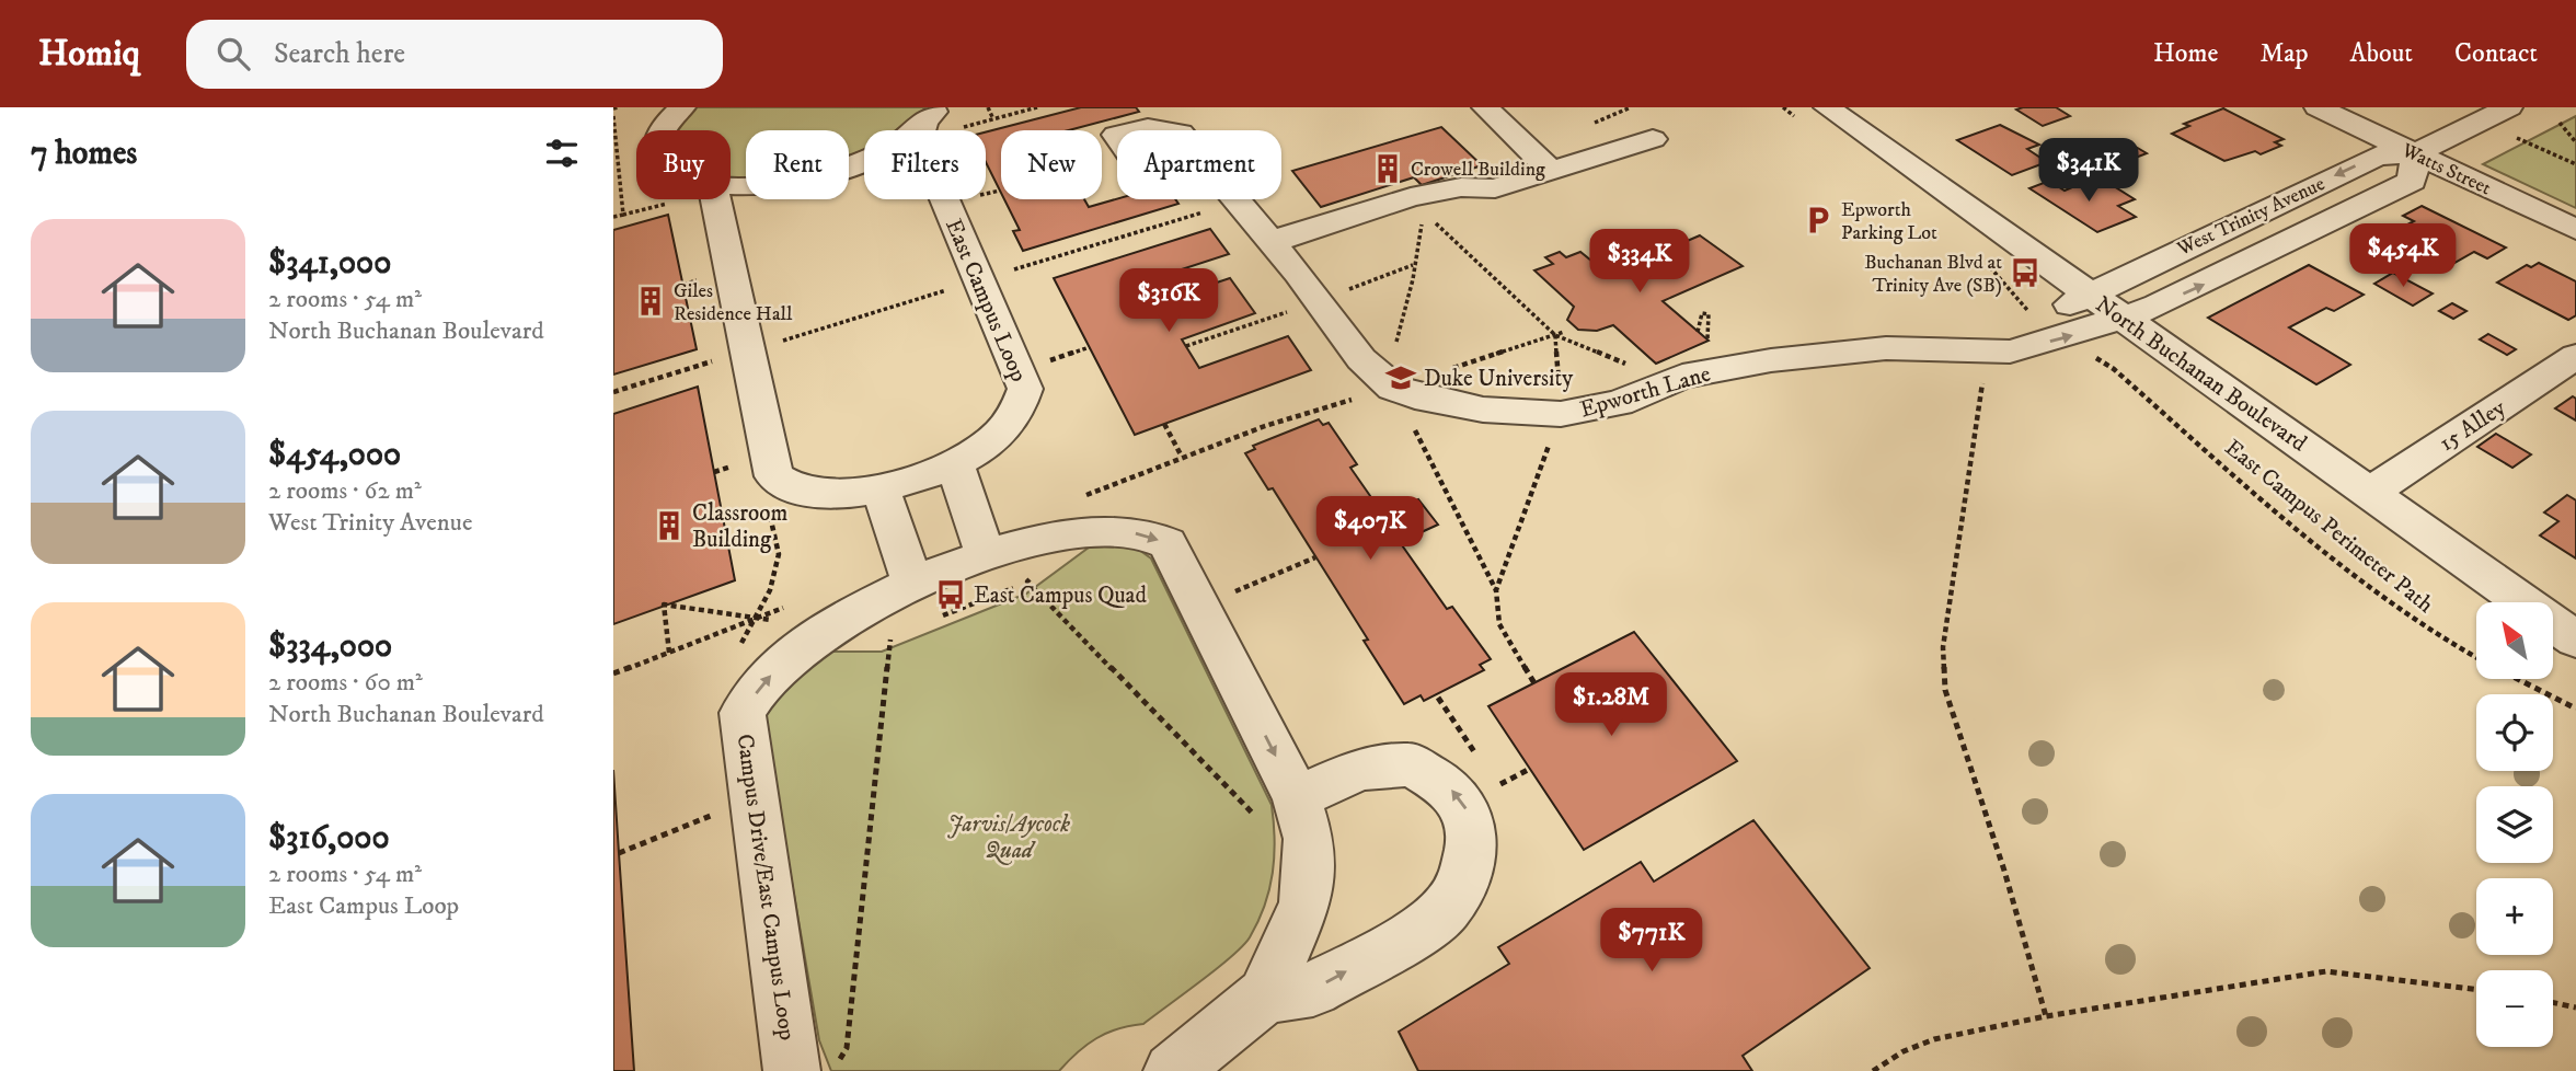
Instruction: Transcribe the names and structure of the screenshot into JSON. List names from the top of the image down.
{
  "streets": {
    "street": [
      "Watts Street",
      "West Trinity Avenue",
      "East Campus Loop",
      "North Buchanan Boulevard",
      "Epworth Lane",
      "15 Alley",
      "Campus Drive/East Campus Loop"
    ],
    "path": ["East Campus Perimeter Path"]
  },
  "crossings": [
    ["Watts Street", "West Trinity Avenue"],
    ["West Trinity Avenue", "North Buchanan Boulevard"],
    ["West Trinity Avenue", "Epworth Lane"],
    ["North Buchanan Boulevard", "Epworth Lane"],
    ["North Buchanan Boulevard", "15 Alley"]
  ],
  "parks": ["Jarvis/Aycock Quad"],
  "places": {
    "building": ["Crowell Building", "Giles Residence Hall", "Classroom Building"],
    "parking": ["Epworth Parking Lot"],
    "bus stop": ["Buchanan Blvd at Trinity Ave (SB)", "East Campus Quad"],
    "school or university": ["Duke University"]
  },
  "north": "top left",
  "page": {
    "header": "Homiq",
    "search": "Search here",
    "nav": [
      "Home",
      "Map",
      "About",
      "Contact"
    ],
    "heading": "7 homes",
    "chip": [
      "Buy",
      "Rent",
      "Filters",
      "New",
      "Apartment"
    ],
    "price": [
      "$341K",
      "$454K",
      "$334K",
      "$316K",
      "$407K",
      "$1.28M",
      "$771K"
    ],
    "list": [
      {
        "name": "$341,000",
        "note": "2 rooms · 54 m² · North Buchanan Boulevard"
      },
      {
        "name": "$454,000",
        "note": "2 rooms · 62 m² · West Trinity Avenue"
      },
      {
        "name": "$334,000",
        "note": "2 rooms · 60 m² · North Buchanan Boulevard"
      },
      {
        "name": "$316,000",
        "note": "2 rooms · 54 m² · East Campus Loop"
      }
    ],
    "map_buttons": ["+", "−"]
  }
}
